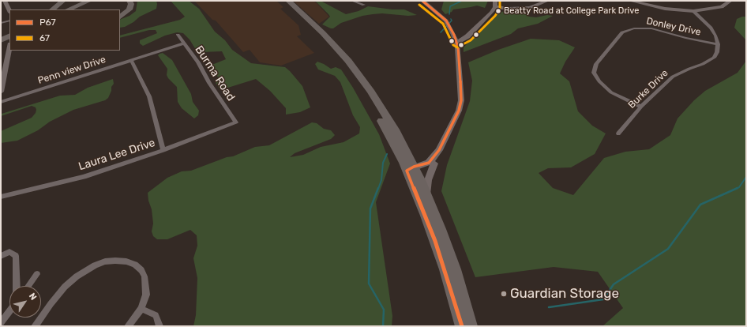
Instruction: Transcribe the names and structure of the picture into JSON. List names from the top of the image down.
{
  "streets": {
    "street": [
      "Donley Drive",
      "Penn view Drive",
      "Burma Road",
      "Burke Drive",
      "Laura Lee Drive"
    ]
  },
  "crossings": [
    ["Donley Drive", "Burke Drive"],
    ["Penn view Drive", "Burma Road"],
    ["Burma Road", "Laura Lee Drive"]
  ],
  "places": ["Beatty Road at College Park Drive", "Guardian Storage"],
  "lines": ["transit line P67", "transit line 67"],
  "legend": ["P67", "67"],
  "north": "top right"
}
